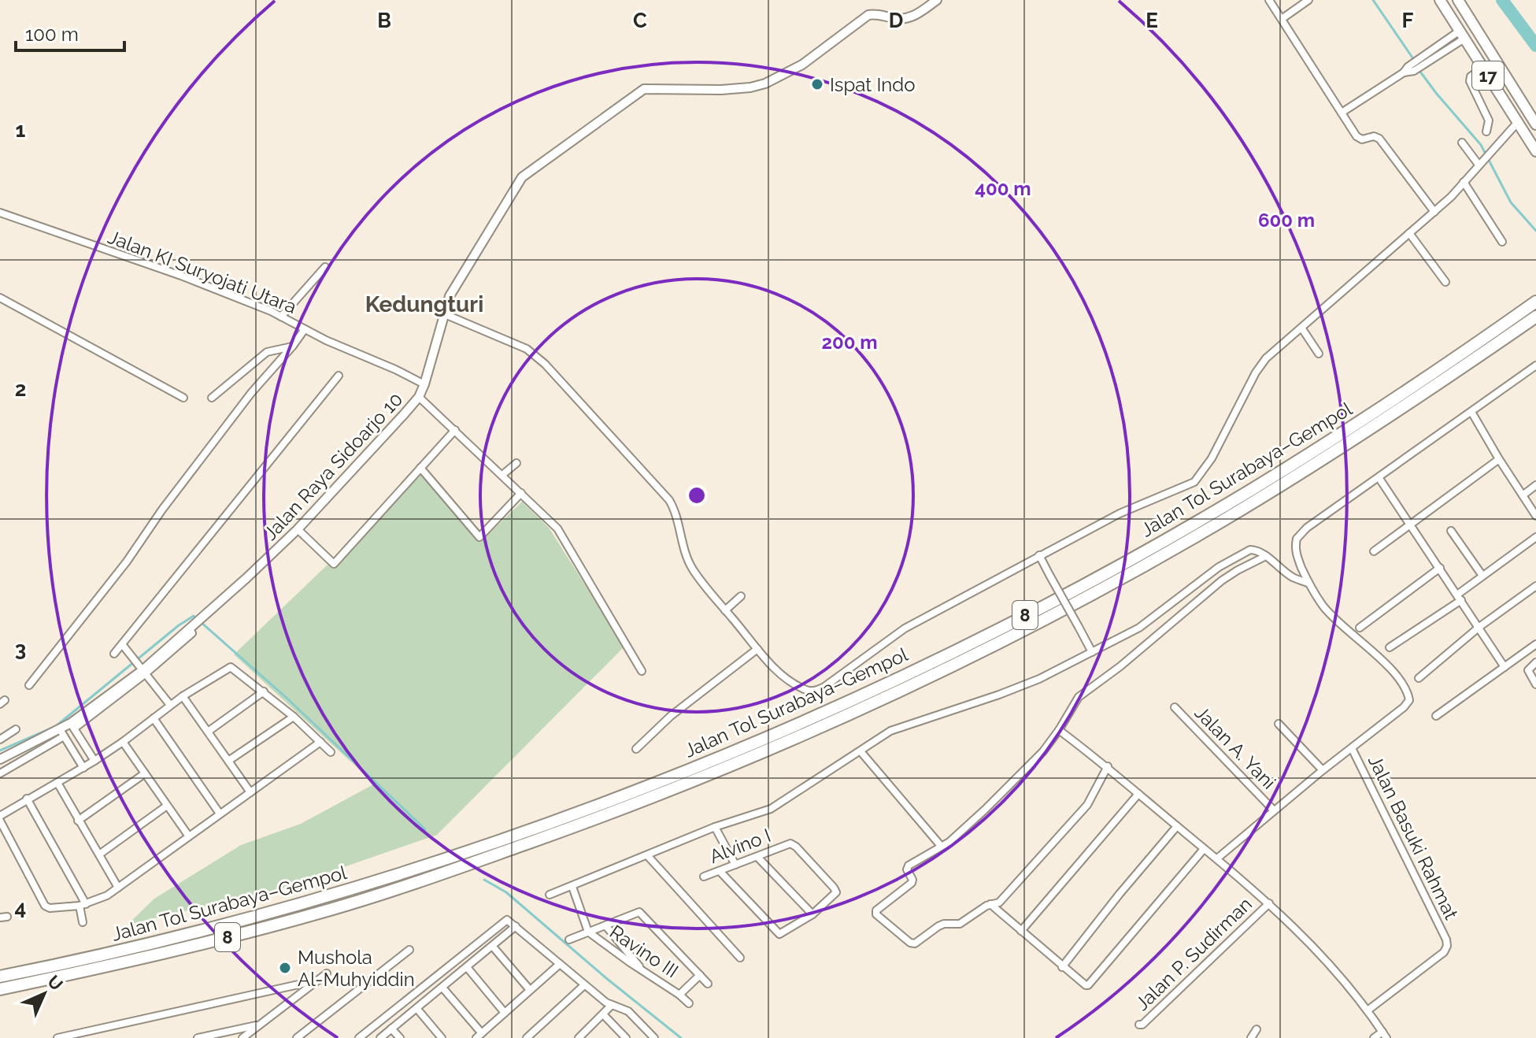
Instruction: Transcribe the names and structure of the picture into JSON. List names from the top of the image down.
{
  "streets": {
    "highway": ["17", "Jalan Tol Surabaya–Gempol", "8"],
    "street": [
      "Jalan KI Suryojati Utara",
      "Jalan Raya Sidoarjo 10",
      "Jalan A. Yani",
      "Jalan Basuki Rahmat",
      "Alvino I",
      "Ravino III",
      "Jalan P. Sudirman"
    ]
  },
  "crossings": [
    ["Jalan KI Suryojati Utara", "Jalan Raya Sidoarjo 10"]
  ],
  "districts": ["Kedungturi"],
  "places": ["Ispat Indo", "Mushola Al-Muhyiddin"],
  "scale_bar": "100 m",
  "north": "top right",
  "grid": {
    "columns": [
      "B",
      "C",
      "D",
      "E",
      "F"
    ],
    "rows": [
      "1",
      "2",
      "3",
      "4"
    ]
  },
  "rings": ["400 m", "600 m", "200 m"]
}
